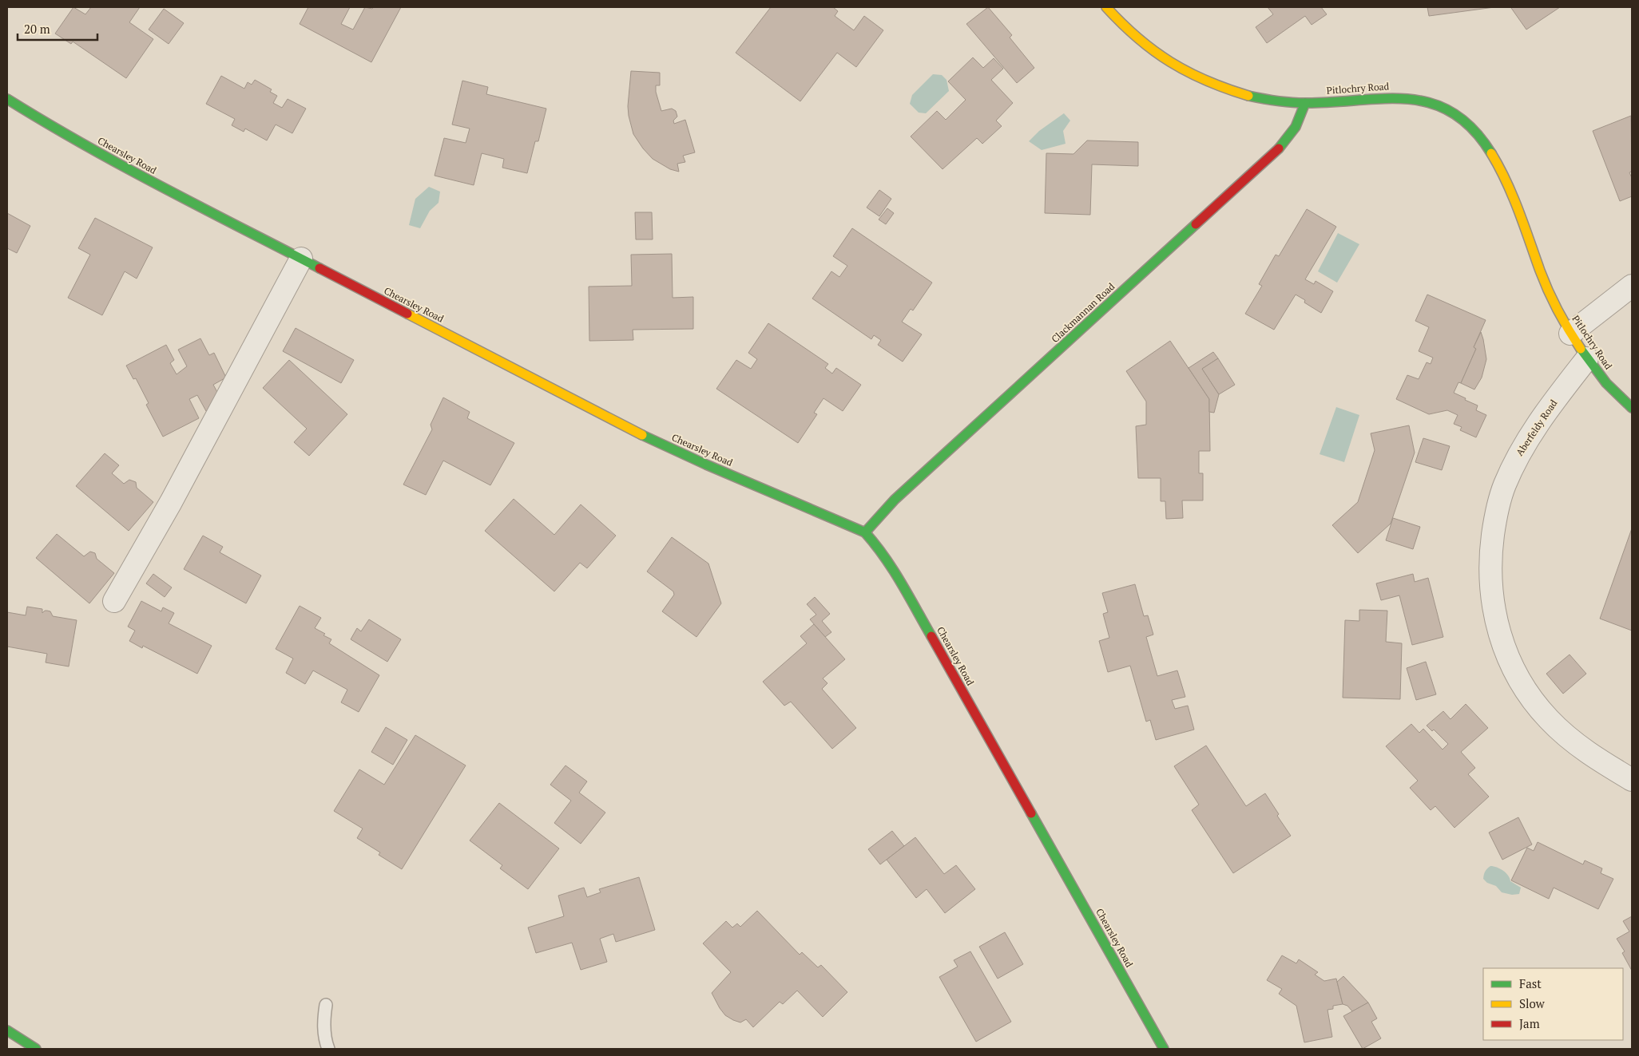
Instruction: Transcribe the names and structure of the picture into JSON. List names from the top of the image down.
{
  "streets": {
    "main road": ["Pitlochry Road", "Chearsley Road", "Clackmannan Road"],
    "street": ["Aberfeldy Road"]
  },
  "crossings": [
    ["Pitlochry Road", "Clackmannan Road"],
    ["Pitlochry Road", "Aberfeldy Road"],
    ["Chearsley Road", "Clackmannan Road"]
  ],
  "legend": ["Fast", "Slow", "Jam"],
  "scale_bar": "20 m"
}
